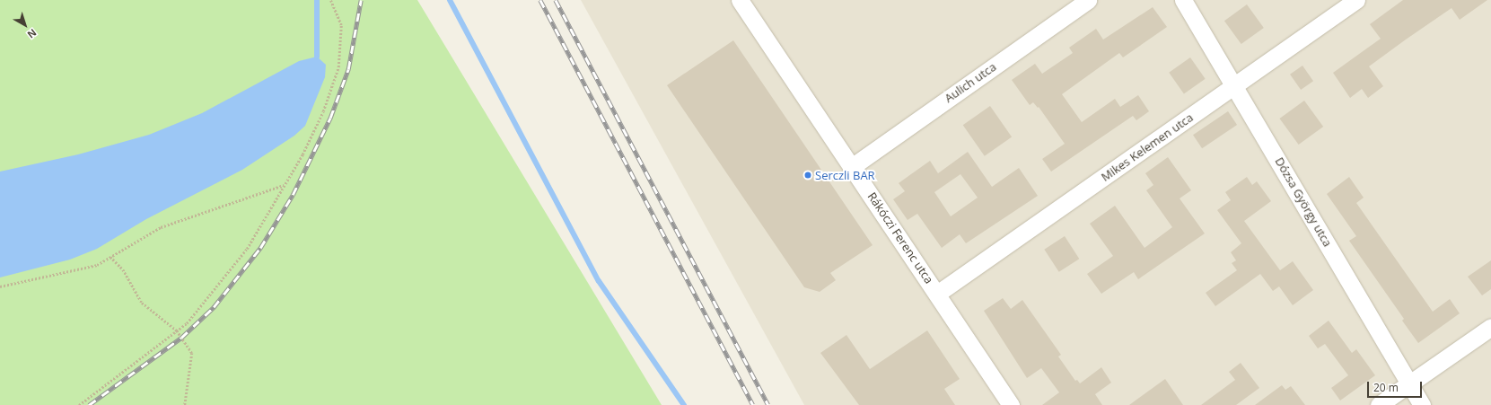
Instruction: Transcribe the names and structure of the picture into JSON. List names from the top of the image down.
{
  "streets": {
    "street": [
      "Aulich utca",
      "Mikes Kelemen utca",
      "Dózsa György utca",
      "Rákóczi Ferenc utca"
    ]
  },
  "crossings": [
    ["Aulich utca", "Rákóczi Ferenc utca"],
    ["Mikes Kelemen utca", "Dózsa György utca"],
    ["Mikes Kelemen utca", "Rákóczi Ferenc utca"]
  ],
  "places": ["Serczli BAR"],
  "scale_bar": "20 m",
  "north": "bottom right"
}
